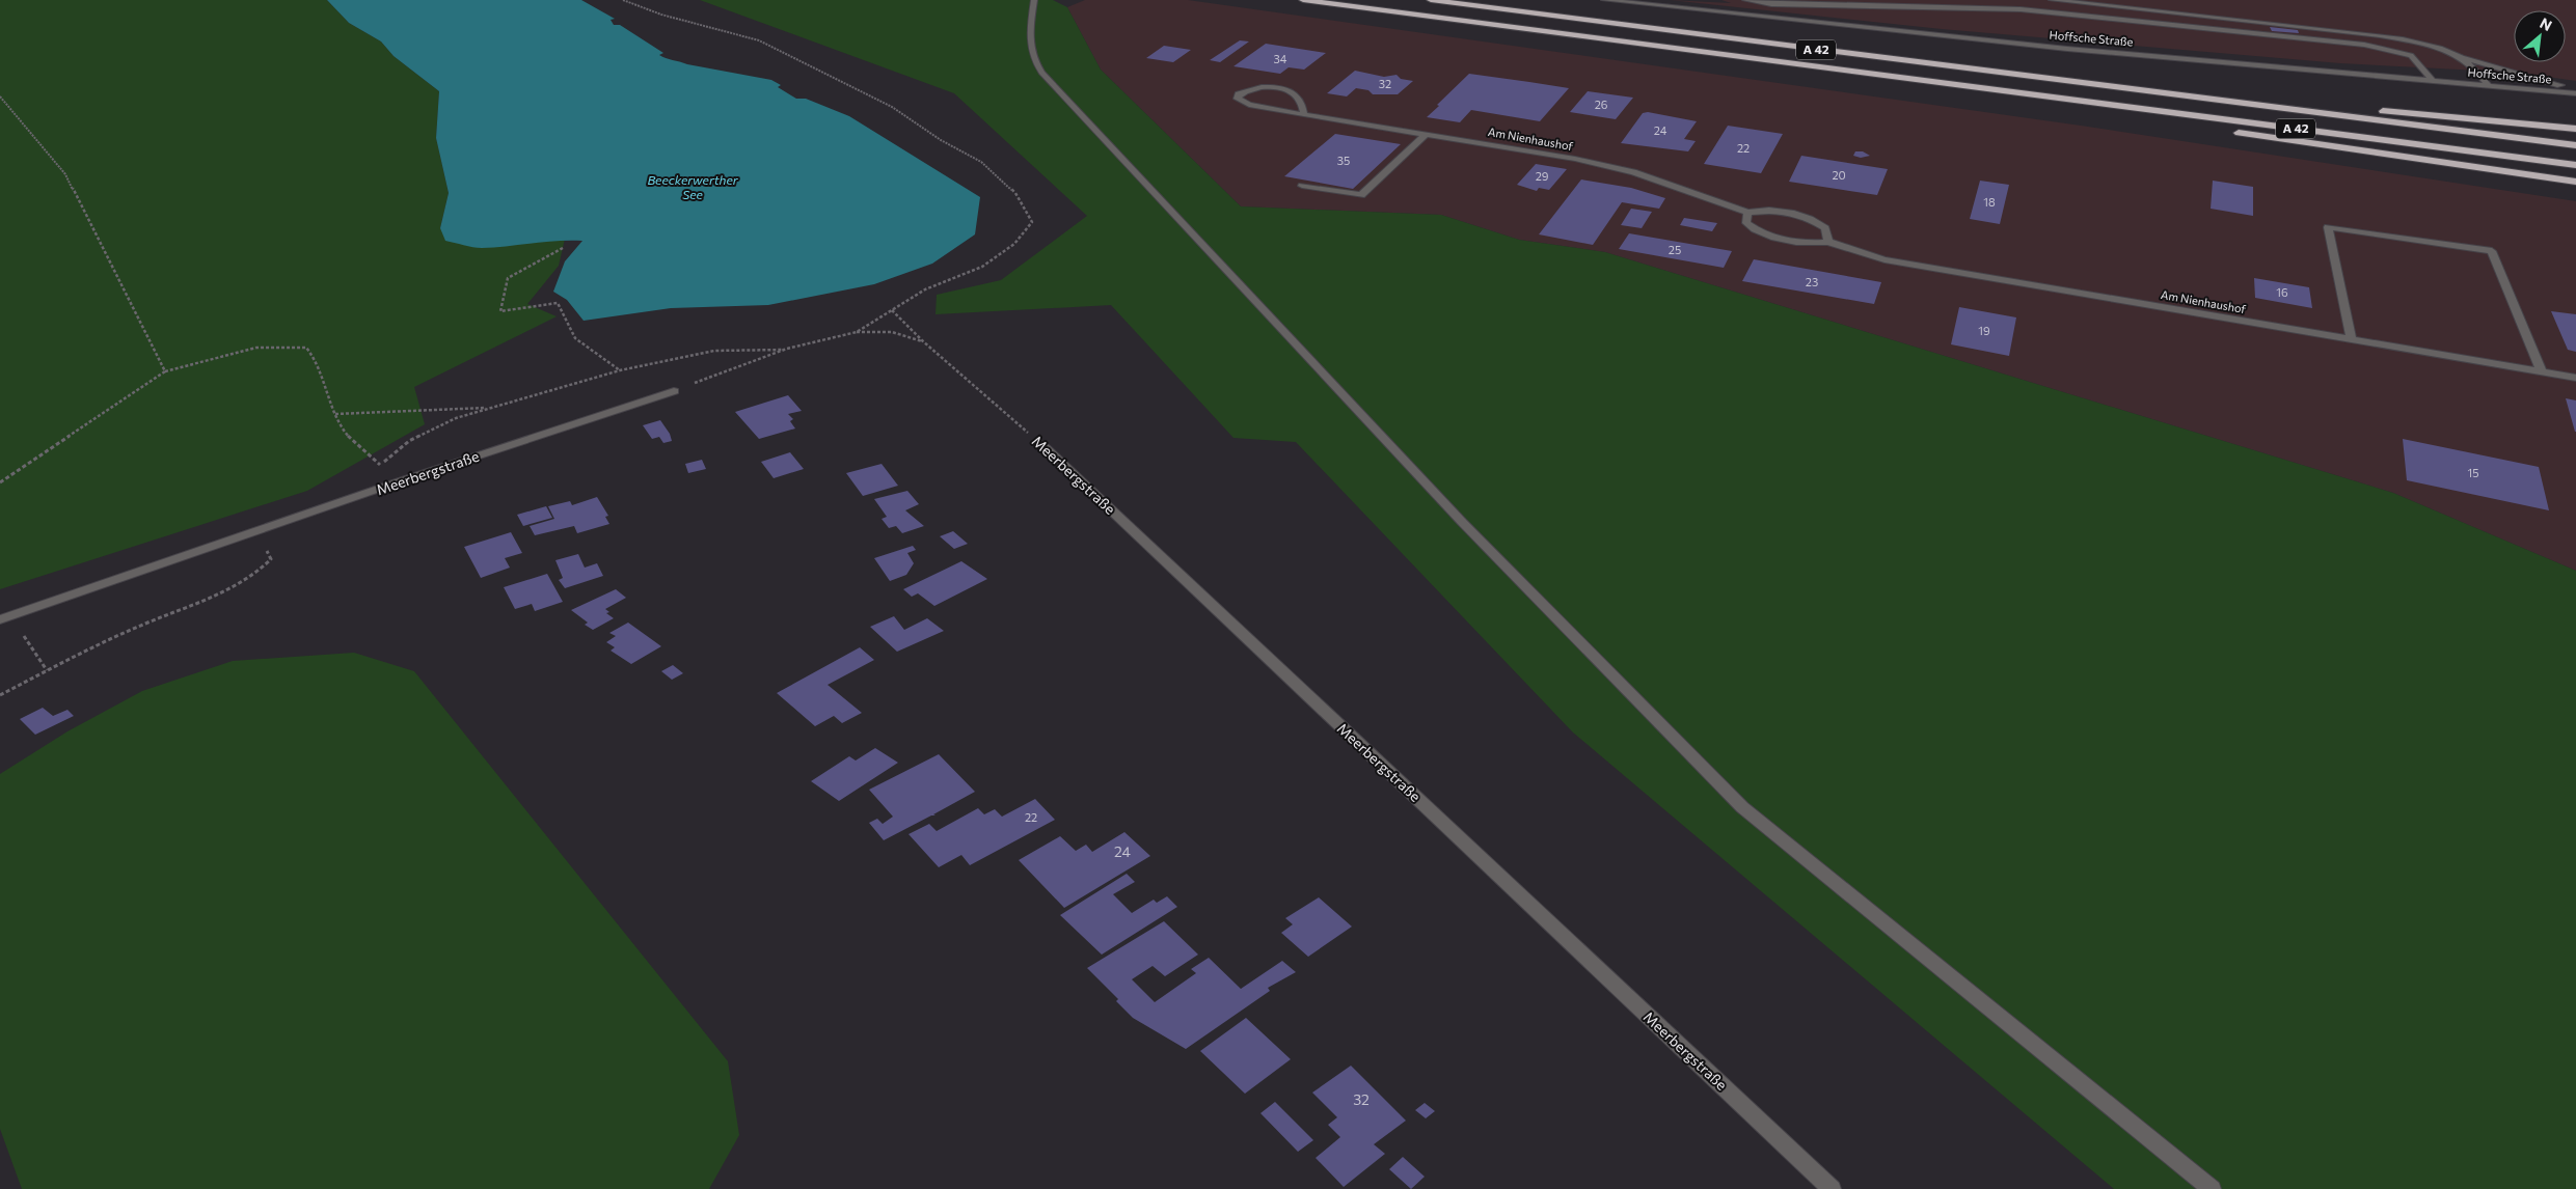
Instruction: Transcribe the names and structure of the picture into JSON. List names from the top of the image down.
{
  "streets": {
    "highway": ["A 42"],
    "street": ["Hoffsche Straße", "Am Nienhaushof", "Meerbergstraße"]
  },
  "water": ["Beeckerwerther See"],
  "house_numbers": [
    "34",
    "32",
    "26",
    "24",
    "22",
    "35",
    "20",
    "29",
    "18",
    "25",
    "23",
    "16",
    "19",
    "15",
    "22",
    "24",
    "32"
  ],
  "north": "top right"
}
